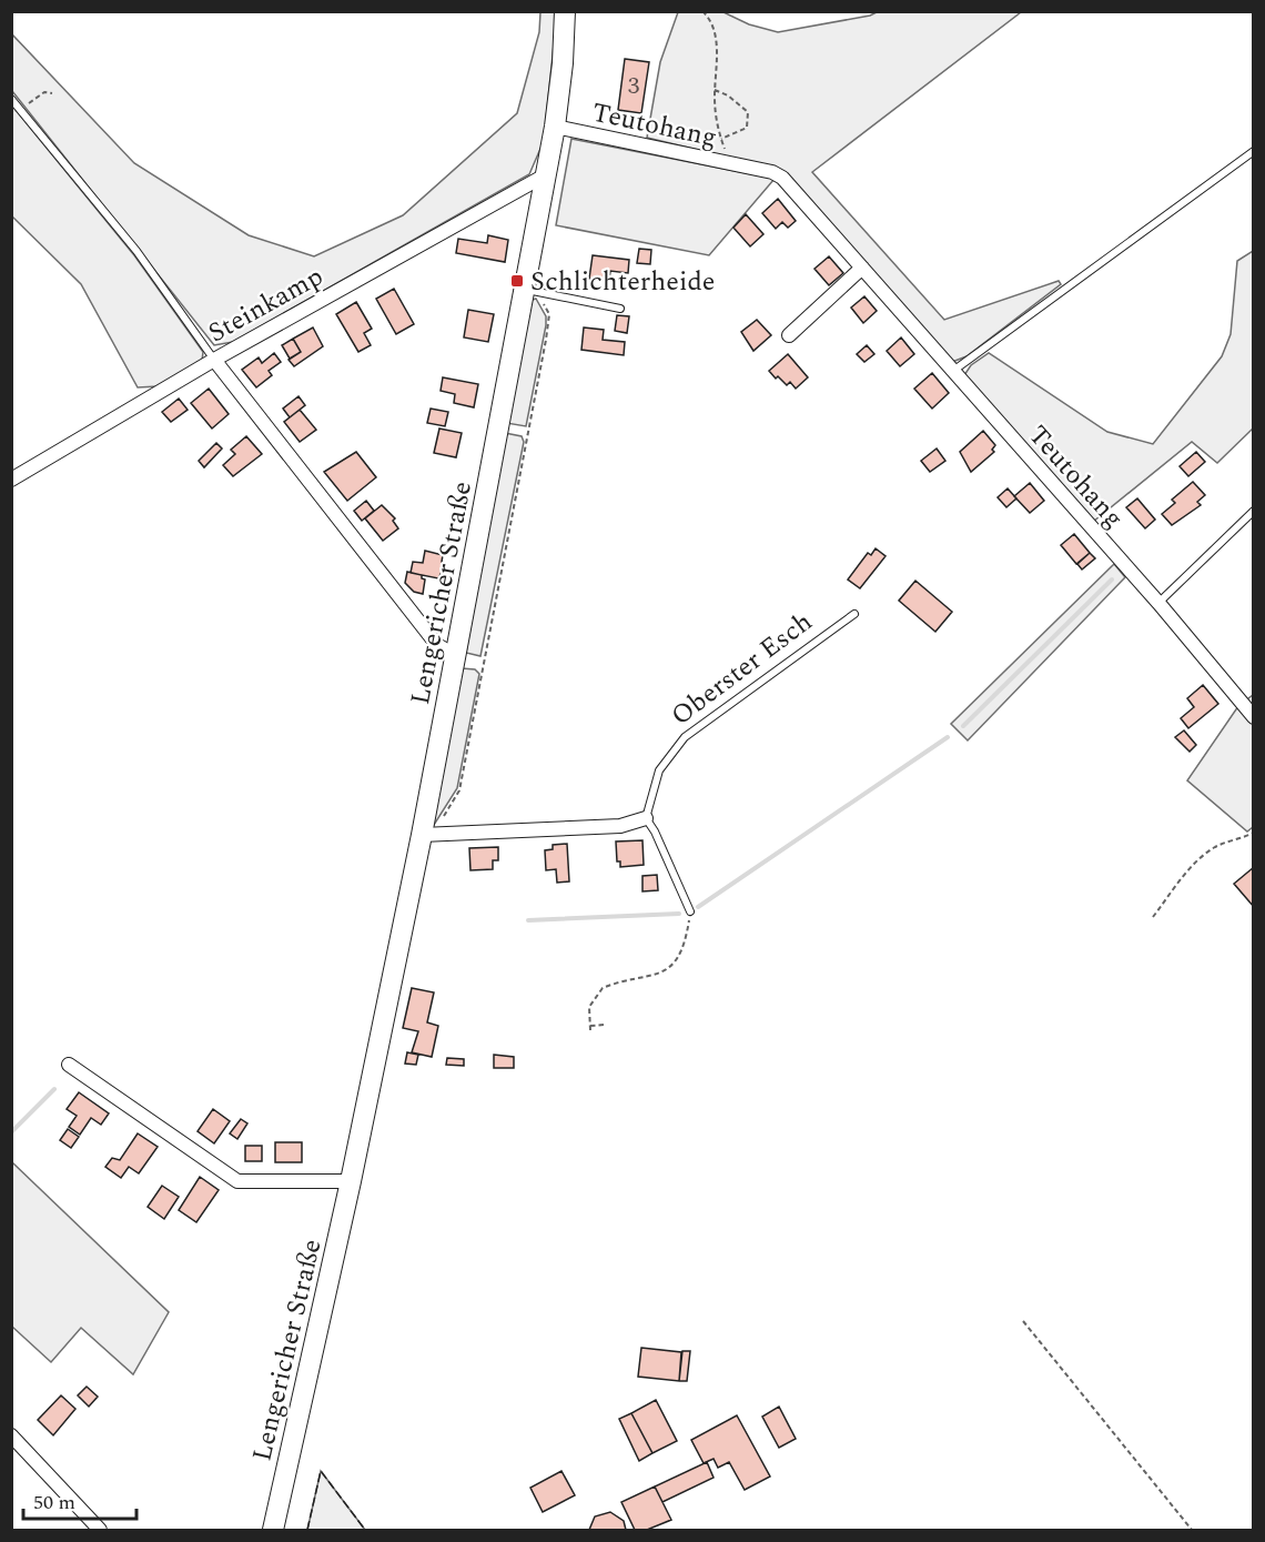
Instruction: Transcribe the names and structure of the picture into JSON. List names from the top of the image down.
{
  "streets": {
    "street": ["Teutohang", "Steinkamp", "Lengericher Straße"],
    "lane": ["Oberster Esch"]
  },
  "crossings": [
    ["Teutohang", "Lengericher Straße"],
    ["Steinkamp", "Lengericher Straße"]
  ],
  "places": {
    "transit": ["Schlichterheide"]
  },
  "house_numbers": ["3"],
  "scale_bar": "50 m"
}
